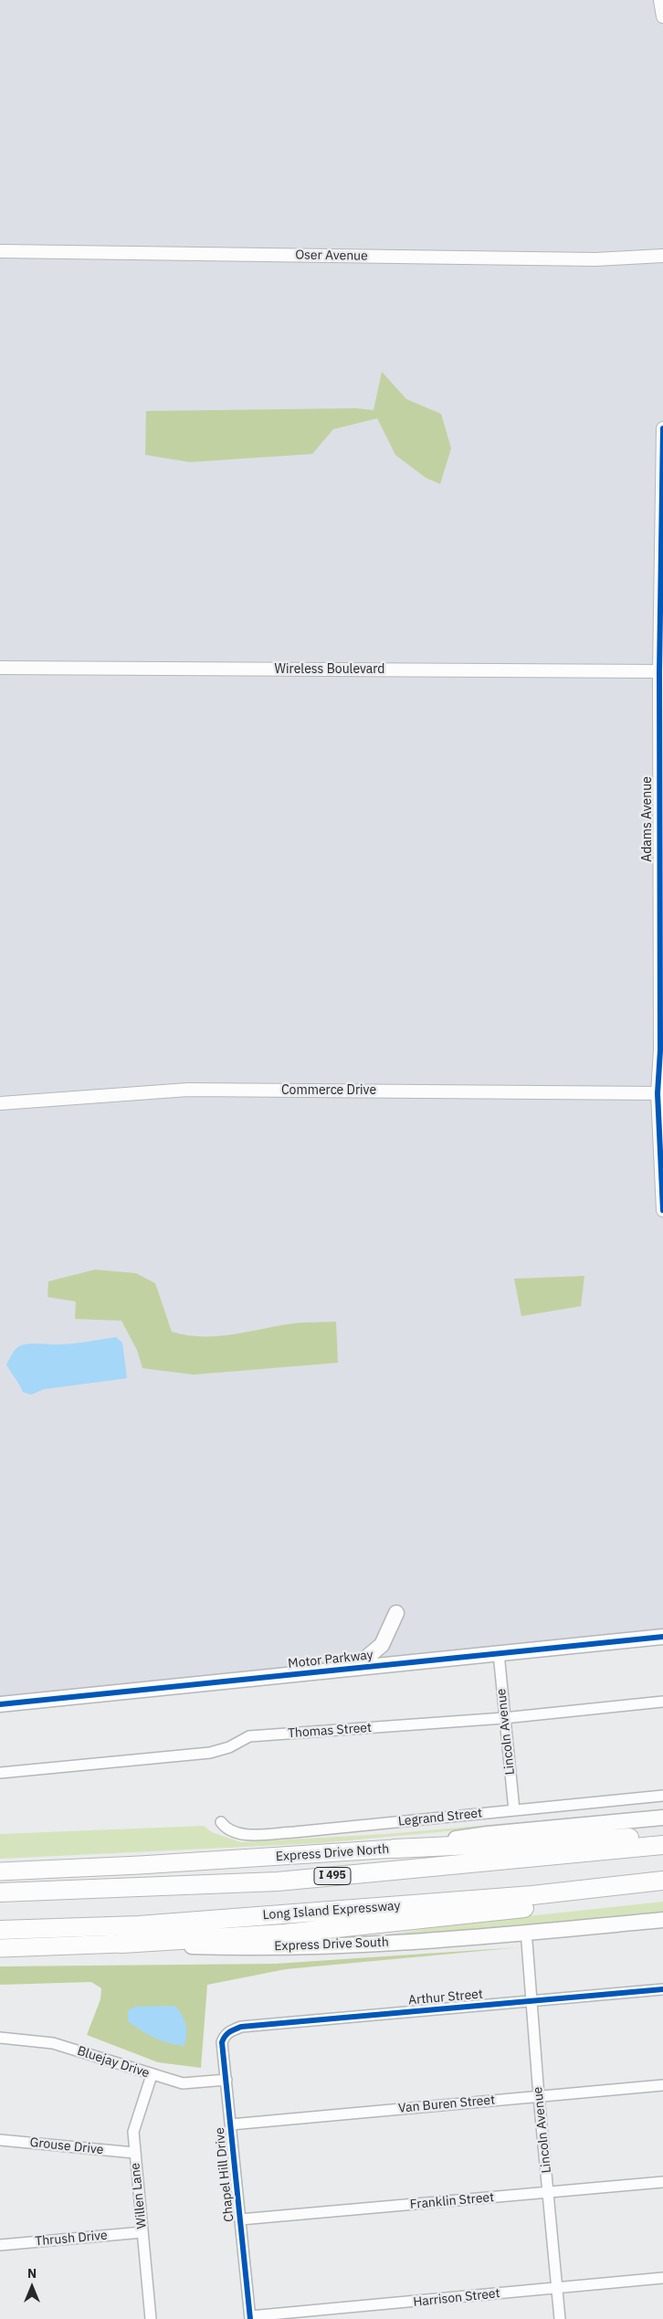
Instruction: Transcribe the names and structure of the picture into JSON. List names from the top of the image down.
{
  "streets": {
    "highway": [
      "Express Drive North",
      "I 495",
      "Long Island Expressway",
      "Express Drive South"
    ],
    "main road": ["Motor Parkway"],
    "street": [
      "Oser Avenue",
      "Wireless Boulevard",
      "Adams Avenue",
      "Commerce Drive",
      "Thomas Street",
      "Lincoln Avenue",
      "Legrand Street",
      "Arthur Street",
      "Bluejay Drive",
      "Van Buren Street",
      "Grouse Drive",
      "Chapel Hill Drive",
      "Willen Lane",
      "Franklin Street",
      "Thrush Drive",
      "Harrison Street"
    ]
  },
  "crossings": [
    ["Wireless Boulevard", "Adams Avenue"],
    ["Adams Avenue", "Commerce Drive"],
    ["Motor Parkway", "Lincoln Avenue"],
    ["Thomas Street", "Lincoln Avenue"],
    ["Lincoln Avenue", "Legrand Street"],
    ["Lincoln Avenue", "Arthur Street"],
    ["Lincoln Avenue", "Van Buren Street"],
    ["Lincoln Avenue", "Franklin Street"],
    ["Lincoln Avenue", "Harrison Street"],
    ["Arthur Street", "Chapel Hill Drive"],
    ["Bluejay Drive", "Chapel Hill Drive"],
    ["Bluejay Drive", "Willen Lane"],
    ["Van Buren Street", "Chapel Hill Drive"],
    ["Grouse Drive", "Willen Lane"],
    ["Chapel Hill Drive", "Franklin Street"],
    ["Chapel Hill Drive", "Harrison Street"],
    ["Willen Lane", "Thrush Drive"]
  ],
  "north": "top"
}
